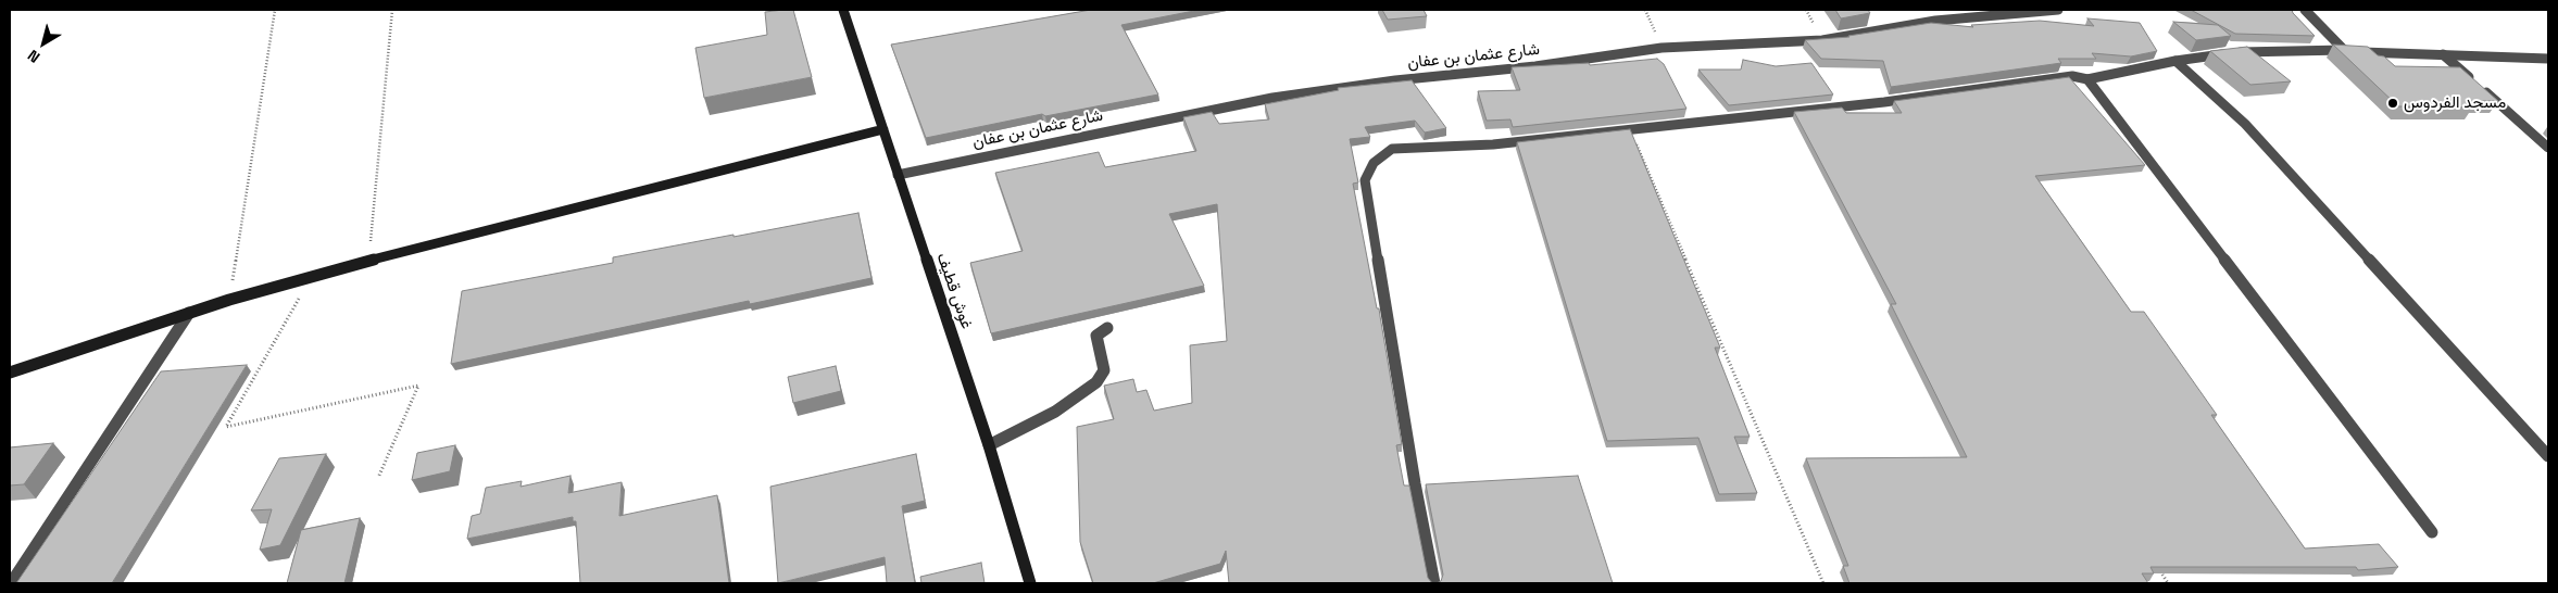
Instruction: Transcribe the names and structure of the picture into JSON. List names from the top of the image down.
{
  "streets": {
    "main road": ["غوش قطيف"],
    "street": ["شارع عثمان بن عفان"]
  },
  "crossings": [
    ["شارع عثمان بن عفان", "غوش قطيف"]
  ],
  "places": ["مسجد الفردوس"],
  "north": "bottom left"
}
